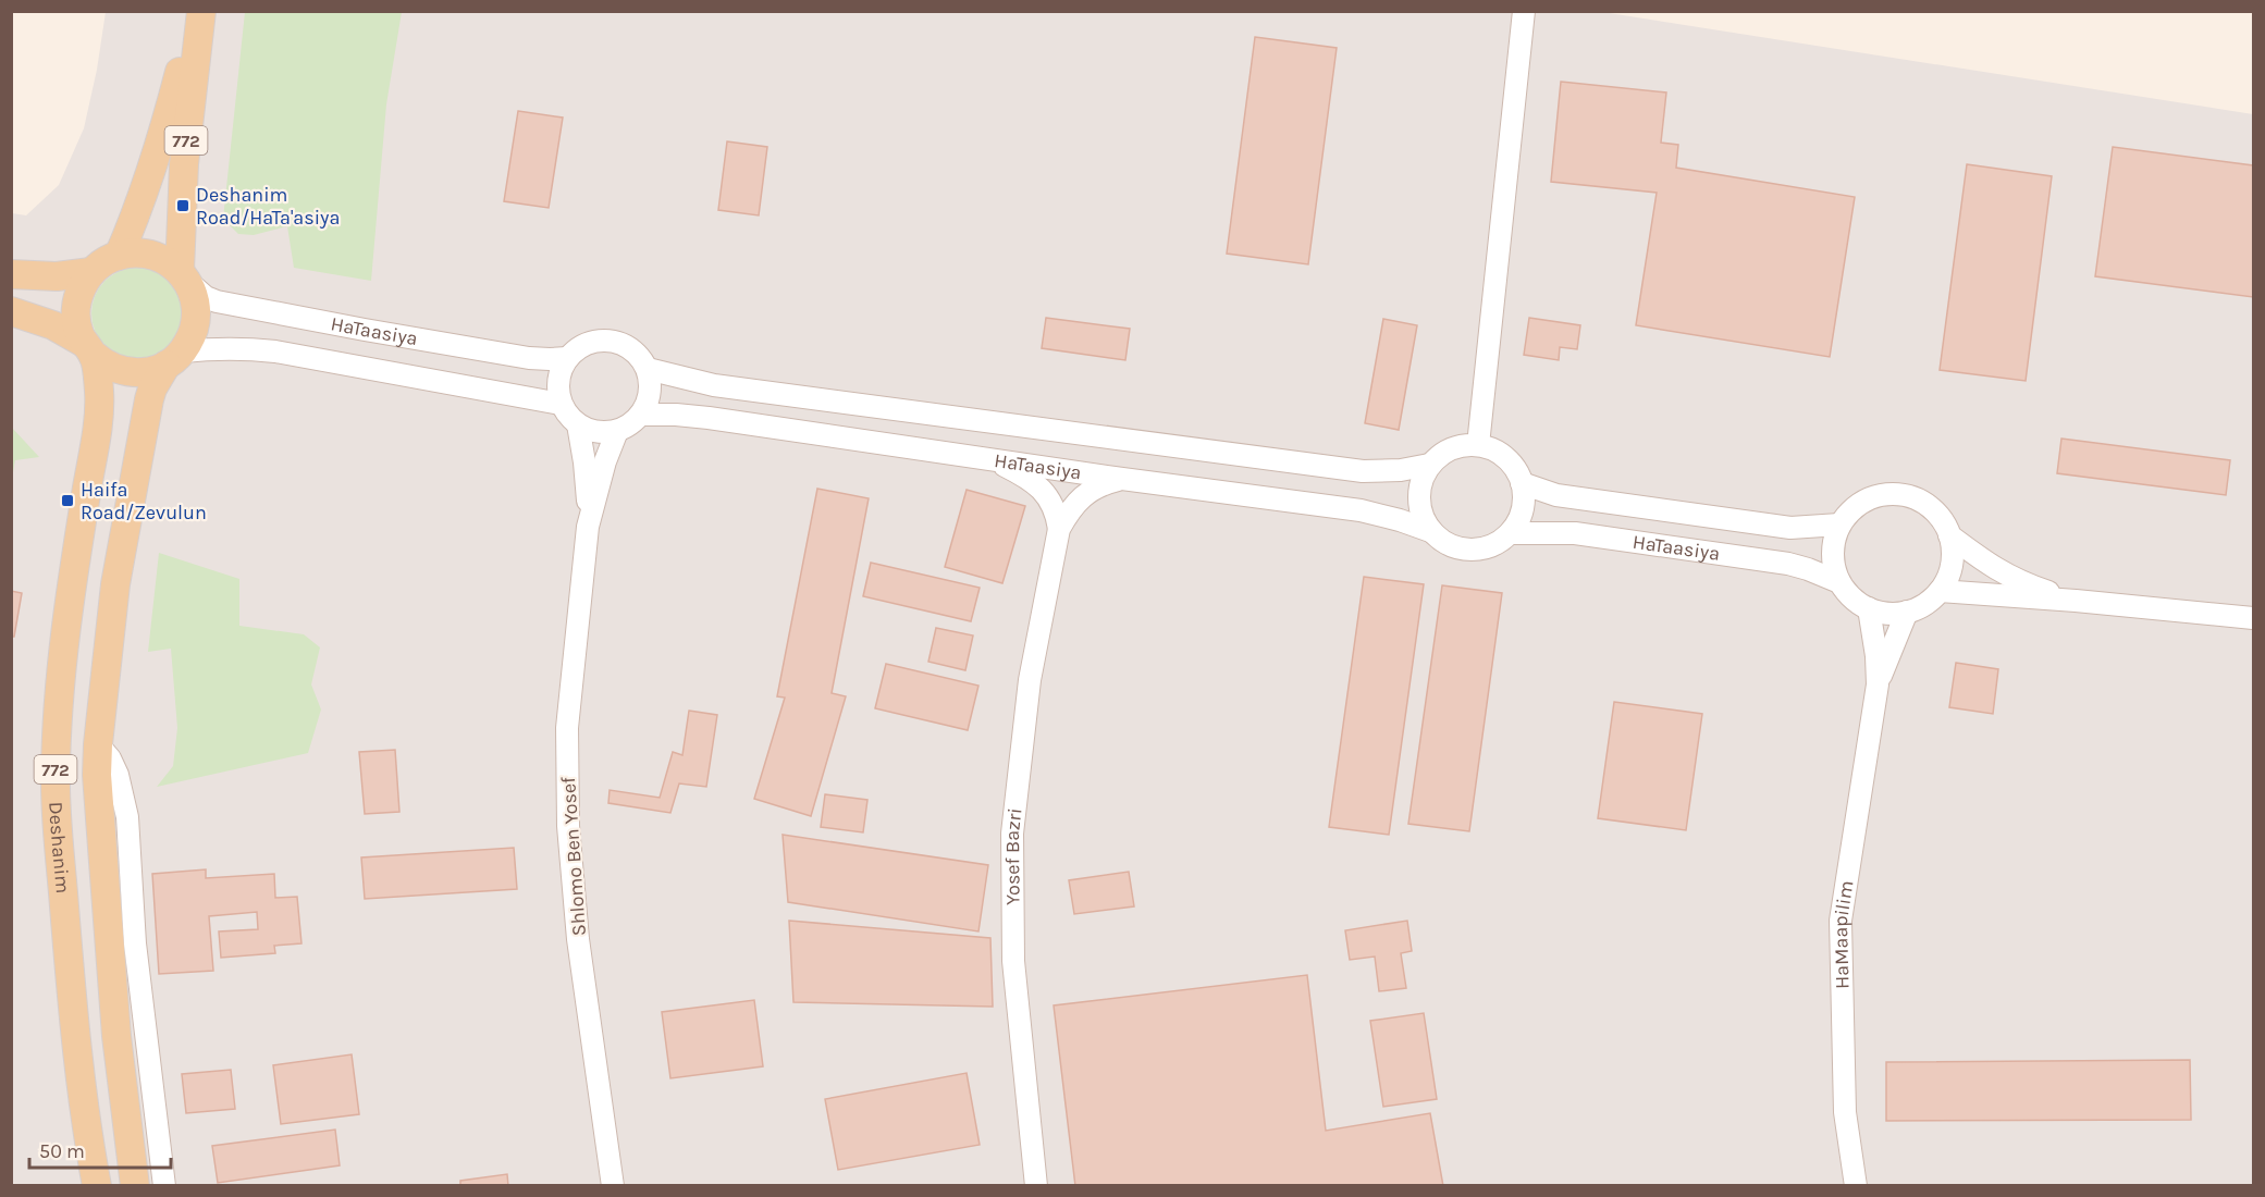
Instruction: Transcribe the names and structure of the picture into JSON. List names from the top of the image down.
{
  "streets": {
    "main road": ["772", "Deshanim"],
    "street": [
      "HaTaasiya",
      "Shlomo Ben Yosef",
      "Yosef Bazri",
      "HaMaapilim"
    ]
  },
  "crossings": [
    ["772", "HaTaasiya"],
    ["772", "Deshanim"],
    ["HaTaasiya", "Deshanim"],
    ["HaTaasiya", "Shlomo Ben Yosef"],
    ["HaTaasiya", "Yosef Bazri"],
    ["HaTaasiya", "HaMaapilim"]
  ],
  "places": {
    "transit": ["Deshanim Road/HaTa'asiya", "Haifa Road/Zevulun"]
  },
  "scale_bar": "50 m"
}
